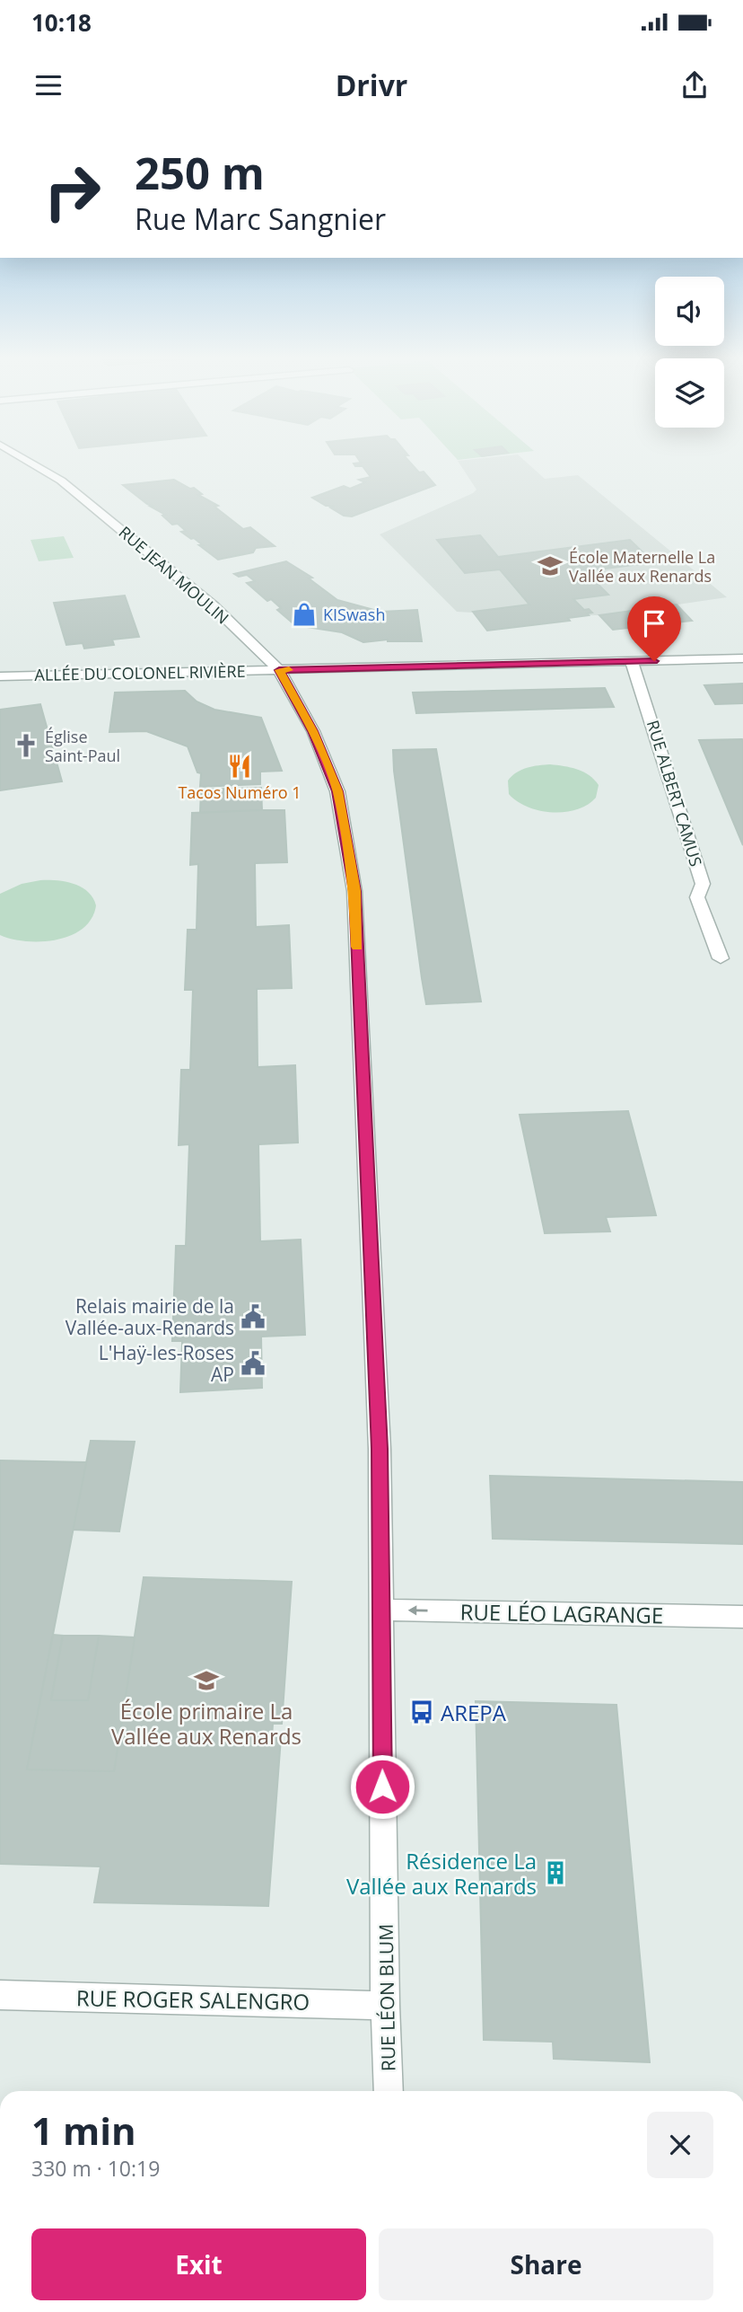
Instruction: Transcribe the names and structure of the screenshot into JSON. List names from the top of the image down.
{
  "streets": {
    "street": [
      "RUE JEAN MOULIN",
      "ALLÉE DU COLONEL RIVIÈRE",
      "RUE ALBERT CAMUS",
      "RUE LÉO LAGRANGE",
      "RUE LÉON BLUM",
      "RUE ROGER SALENGRO"
    ]
  },
  "crossings": [
    ["RUE JEAN MOULIN", "ALLÉE DU COLONEL RIVIÈRE"],
    ["RUE JEAN MOULIN", "RUE LÉON BLUM"],
    ["ALLÉE DU COLONEL RIVIÈRE", "RUE ALBERT CAMUS"],
    ["ALLÉE DU COLONEL RIVIÈRE", "RUE LÉON BLUM"],
    ["RUE LÉO LAGRANGE", "RUE LÉON BLUM"],
    ["RUE LÉON BLUM", "RUE ROGER SALENGRO"]
  ],
  "one_way": ["RUE LÉO LAGRANGE"],
  "places": {
    "school or university": ["École Maternelle La Vallée aux Renards", "École primaire La Vallée aux Renards"],
    "shop": ["KISwash"],
    "church": ["Église Saint-Paul"],
    "restaurant": ["Tacos Numéro 1"],
    "public building": ["Relais mairie de la Vallée-aux-Renards", "L'Haÿ-les-Roses AP"],
    "bus stop": ["AREPA"],
    "building": ["Résidence La Vallée aux Renards"]
  },
  "page": {
    "status": "10:18",
    "header": "Drivr",
    "turn": ["250 m", "Rue Marc Sangnier"],
    "heading": ["1 min", "330 m · 10:19"],
    "buttons": ["Exit", "Share"]
  }
}
